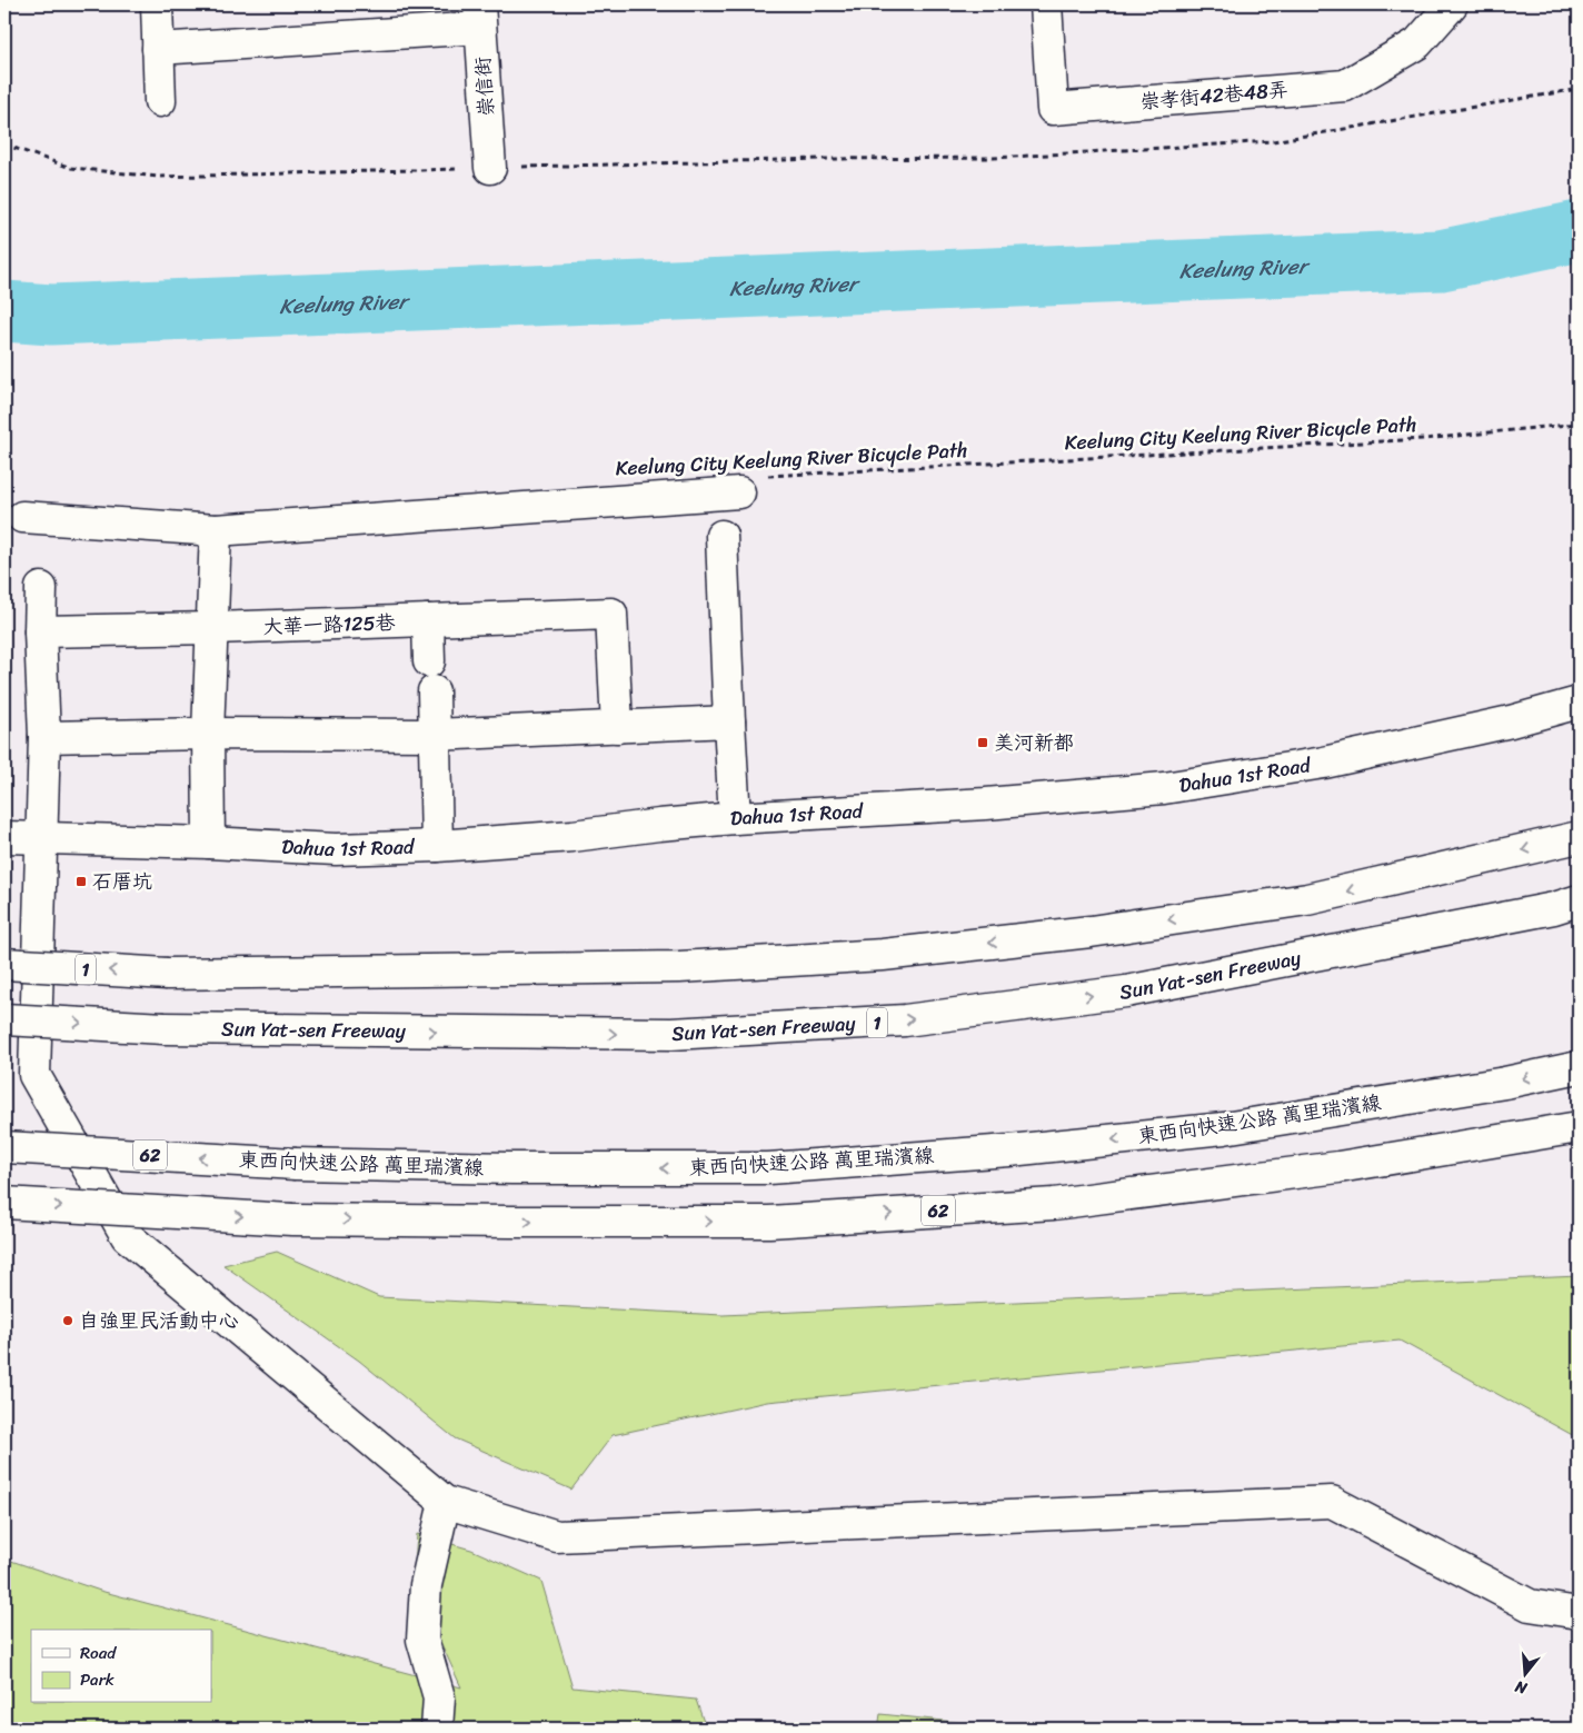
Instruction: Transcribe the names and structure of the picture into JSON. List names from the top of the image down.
{
  "streets": {
    "main road": [
      "崇信街",
      "崇孝街42巷48弄",
      "大華一路125巷",
      "Dahua 1st Road",
      "1",
      "Sun Yat-sen Freeway",
      "東西向快速公路 萬里瑞濱線",
      "62"
    ],
    "path": ["Keelung City Keelung River Bicycle Path"]
  },
  "water": ["Keelung River"],
  "places": {
    "transit": ["美河新都", "石厝坑"],
    "other": ["自強里民活動中心"]
  },
  "legend": ["Road", "Park"],
  "north": "bottom"
}
